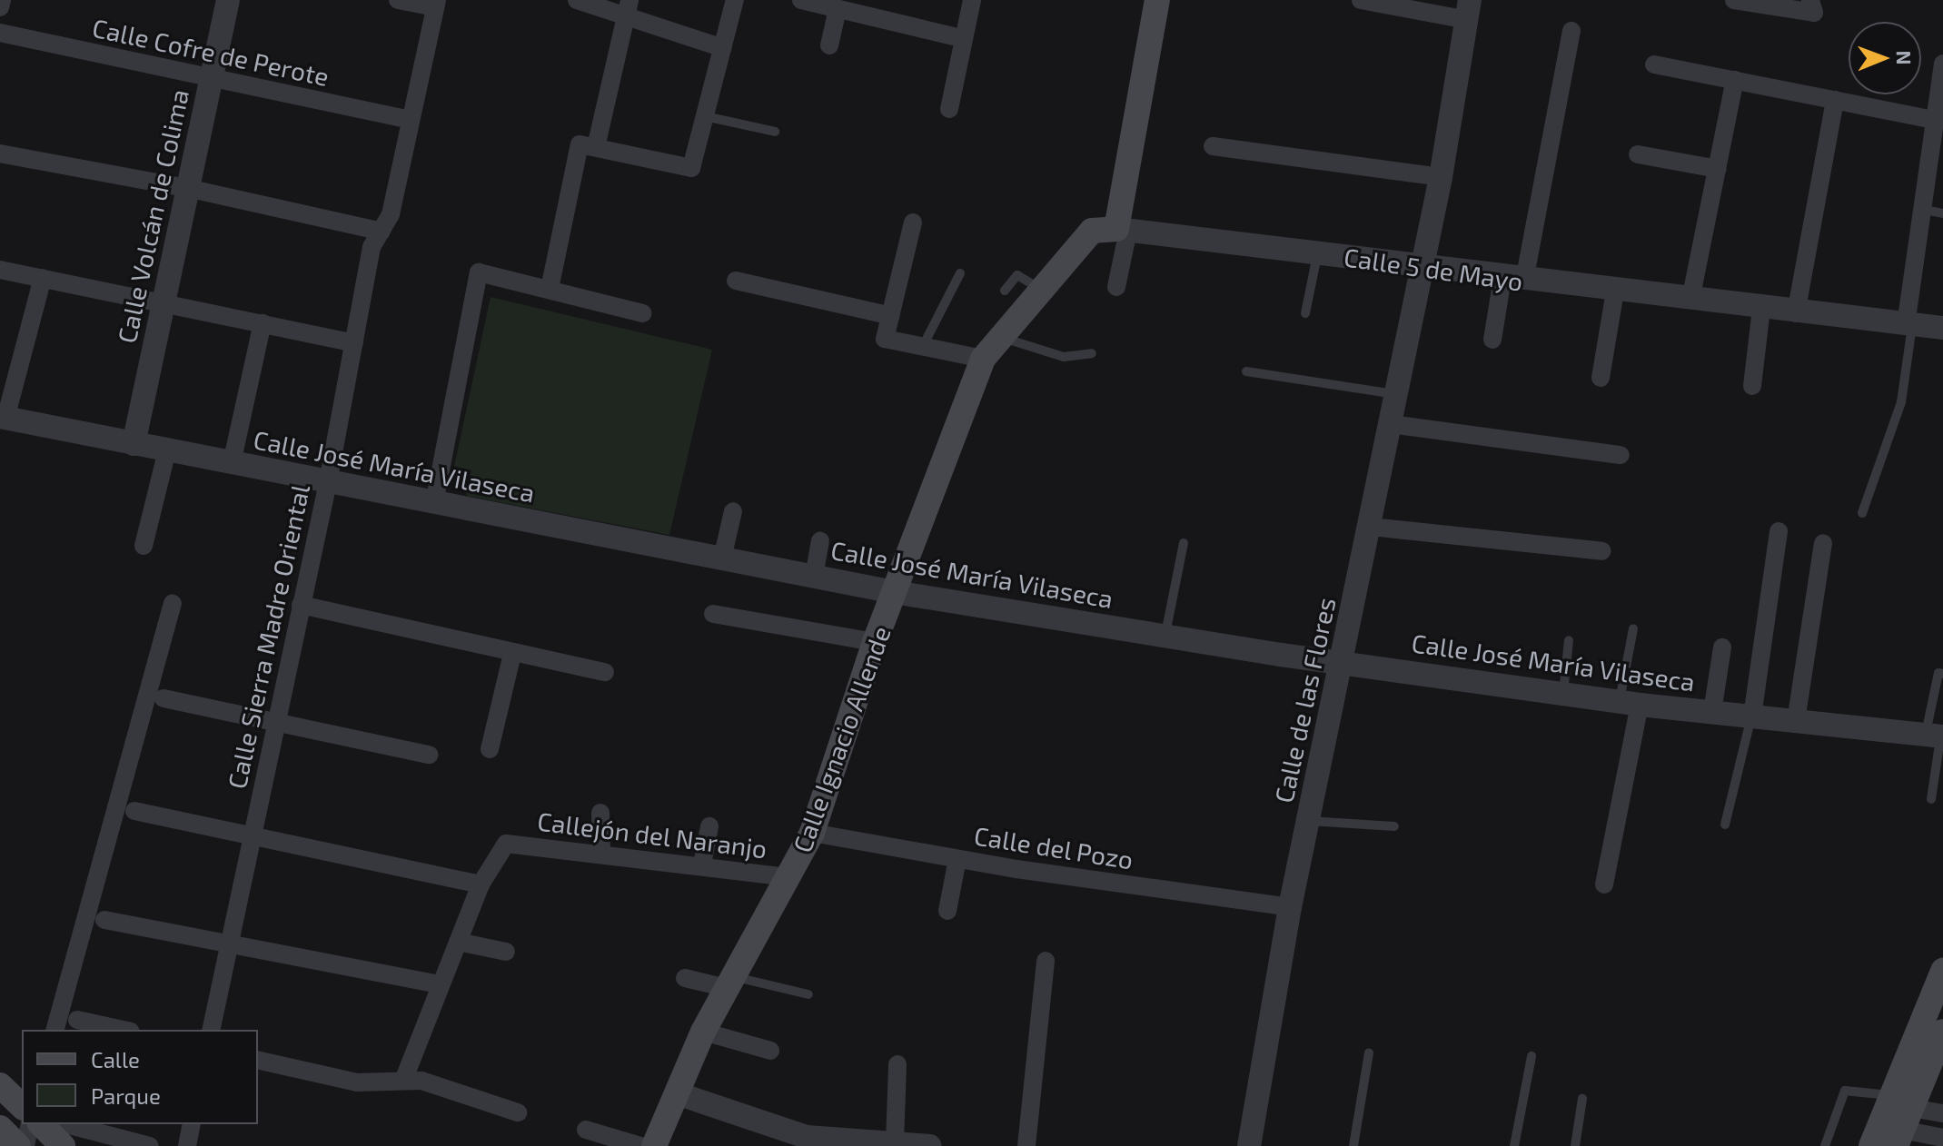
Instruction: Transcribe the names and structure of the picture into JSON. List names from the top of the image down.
{
  "streets": {
    "main road": ["Calle 5 de Mayo", "Calle Ignacio Allende"],
    "street": [
      "Calle Cofre de Perote",
      "Calle Volcán de Colima",
      "Calle José María Vilaseca",
      "Calle Sierra Madre Oriental",
      "Calle de las Flores",
      "Callejón del Naranjo",
      "Calle del Pozo"
    ]
  },
  "crossings": [
    ["Calle Cofre de Perote", "Calle Volcán de Colima"],
    ["Calle Cofre de Perote", "Calle Sierra Madre Oriental"],
    ["Calle Volcán de Colima", "Calle José María Vilaseca"],
    ["Calle 5 de Mayo", "Calle de las Flores"],
    ["Calle 5 de Mayo", "Calle Ignacio Allende"],
    ["Calle José María Vilaseca", "Calle Sierra Madre Oriental"],
    ["Calle José María Vilaseca", "Calle de las Flores"],
    ["Calle José María Vilaseca", "Calle Ignacio Allende"],
    ["Calle de las Flores", "Calle del Pozo"],
    ["Calle Ignacio Allende", "Callejón del Naranjo"],
    ["Calle Ignacio Allende", "Calle del Pozo"]
  ],
  "legend": ["Calle", "Parque"],
  "north": "right"
}
